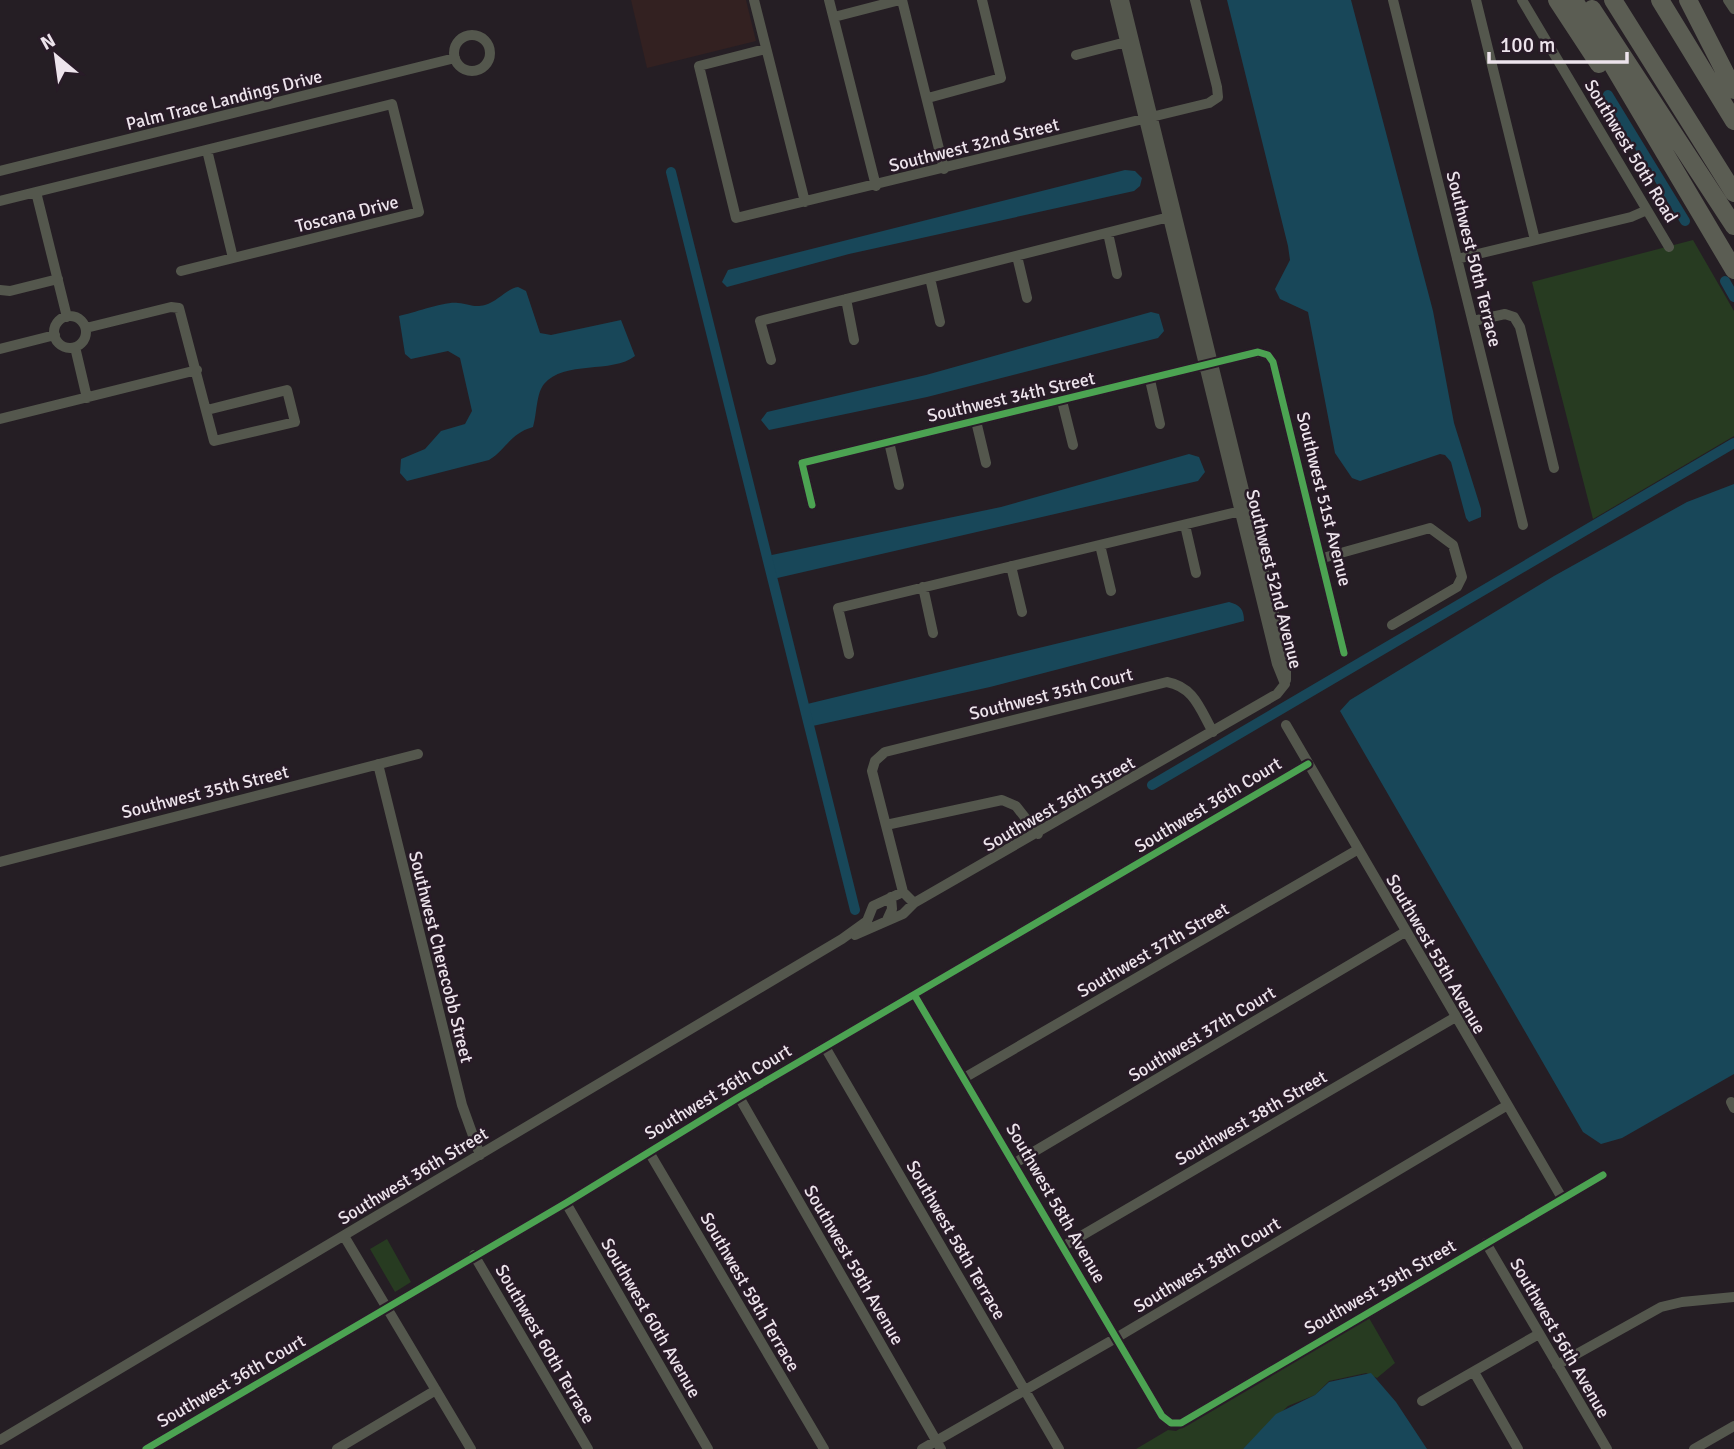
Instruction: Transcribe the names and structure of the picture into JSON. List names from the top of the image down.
{
  "streets": {
    "street": [
      "Palm Trace Landings Drive",
      "Southwest 32nd Street",
      "Southwest 50th Road",
      "Toscana Drive",
      "Southwest 50th Terrace",
      "Southwest 34th Street",
      "Southwest 51st Avenue",
      "Southwest 52nd Avenue",
      "Southwest 35th Court",
      "Southwest 35th Street",
      "Southwest 36th Street",
      "Southwest 36th Court",
      "Southwest 37th Street",
      "Southwest 55th Avenue",
      "Southwest Cherecobb Street",
      "Southwest 37th Court",
      "Southwest 38th Street",
      "Southwest 58th Avenue",
      "Southwest 58th Terrace",
      "Southwest 59th Avenue",
      "Southwest 38th Court",
      "Southwest 39th Street",
      "Southwest 59th Terrace",
      "Southwest 60th Avenue",
      "Southwest 56th Avenue",
      "Southwest 60th Terrace"
    ]
  },
  "crossings": [
    ["Southwest 32nd Street", "Southwest 52nd Avenue"],
    ["Southwest 34th Street", "Southwest 51st Avenue"],
    ["Southwest 34th Street", "Southwest 52nd Avenue"],
    ["Southwest 52nd Avenue", "Southwest 36th Street"],
    ["Southwest 35th Court", "Southwest 36th Street"],
    ["Southwest 35th Street", "Southwest Cherecobb Street"],
    ["Southwest 36th Street", "Southwest Cherecobb Street"],
    ["Southwest 36th Court", "Southwest 55th Avenue"],
    ["Southwest 36th Court", "Southwest 58th Avenue"],
    ["Southwest 36th Court", "Southwest 58th Terrace"],
    ["Southwest 36th Court", "Southwest 59th Avenue"],
    ["Southwest 36th Court", "Southwest 59th Terrace"],
    ["Southwest 36th Court", "Southwest 60th Avenue"],
    ["Southwest 36th Court", "Southwest 60th Terrace"],
    ["Southwest 37th Street", "Southwest 55th Avenue"],
    ["Southwest 37th Street", "Southwest 58th Avenue"],
    ["Southwest 55th Avenue", "Southwest 37th Court"],
    ["Southwest 55th Avenue", "Southwest 38th Street"],
    ["Southwest 55th Avenue", "Southwest 38th Court"],
    ["Southwest 55th Avenue", "Southwest 39th Street"],
    ["Southwest 37th Court", "Southwest 58th Avenue"],
    ["Southwest 38th Street", "Southwest 58th Avenue"],
    ["Southwest 58th Avenue", "Southwest 38th Court"],
    ["Southwest 58th Avenue", "Southwest 39th Street"],
    ["Southwest 58th Terrace", "Southwest 38th Court"],
    ["Southwest 59th Avenue", "Southwest 38th Court"],
    ["Southwest 39th Street", "Southwest 56th Avenue"]
  ],
  "scale_bar": "100 m",
  "north": "top left"
}
